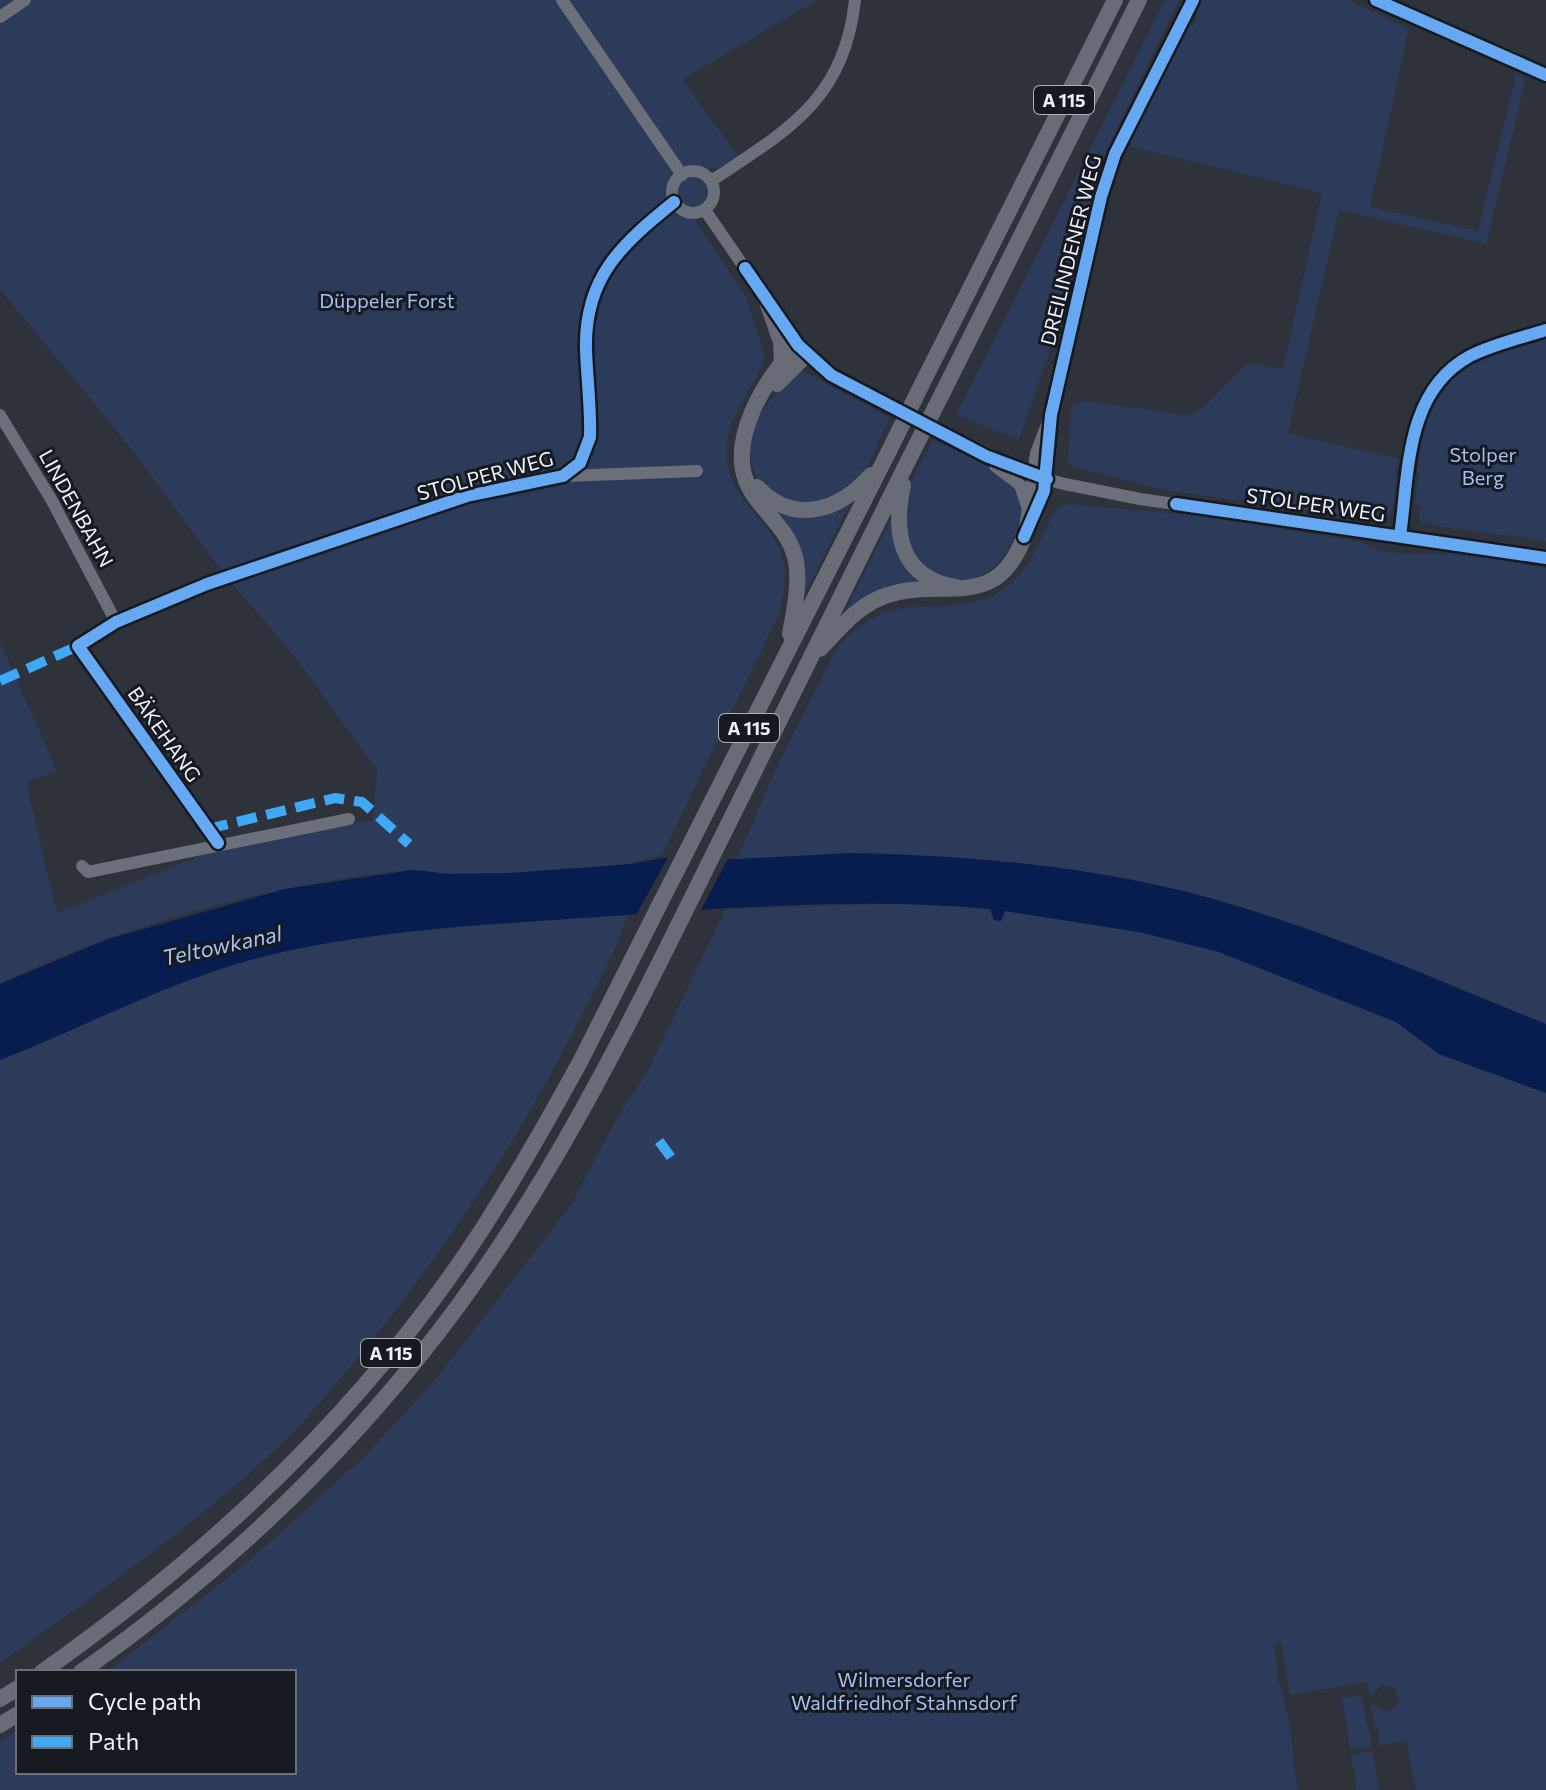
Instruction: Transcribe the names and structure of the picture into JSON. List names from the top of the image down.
{
  "streets": {
    "highway": ["A 115"],
    "street": [
      "DREILINDENER WEG",
      "STOLPER WEG",
      "LINDENBAHN",
      "BÄKEHANG"
    ]
  },
  "crossings": [
    ["DREILINDENER WEG", "STOLPER WEG"],
    ["STOLPER WEG", "LINDENBAHN"],
    ["STOLPER WEG", "BÄKEHANG"]
  ],
  "water": ["Teltowkanal"],
  "parks": ["Düppeler Forst", "Stolper Berg", "Wilmersdorfer Waldfriedhof Stahnsdorf"],
  "legend": ["Cycle path", "Path"]
}
